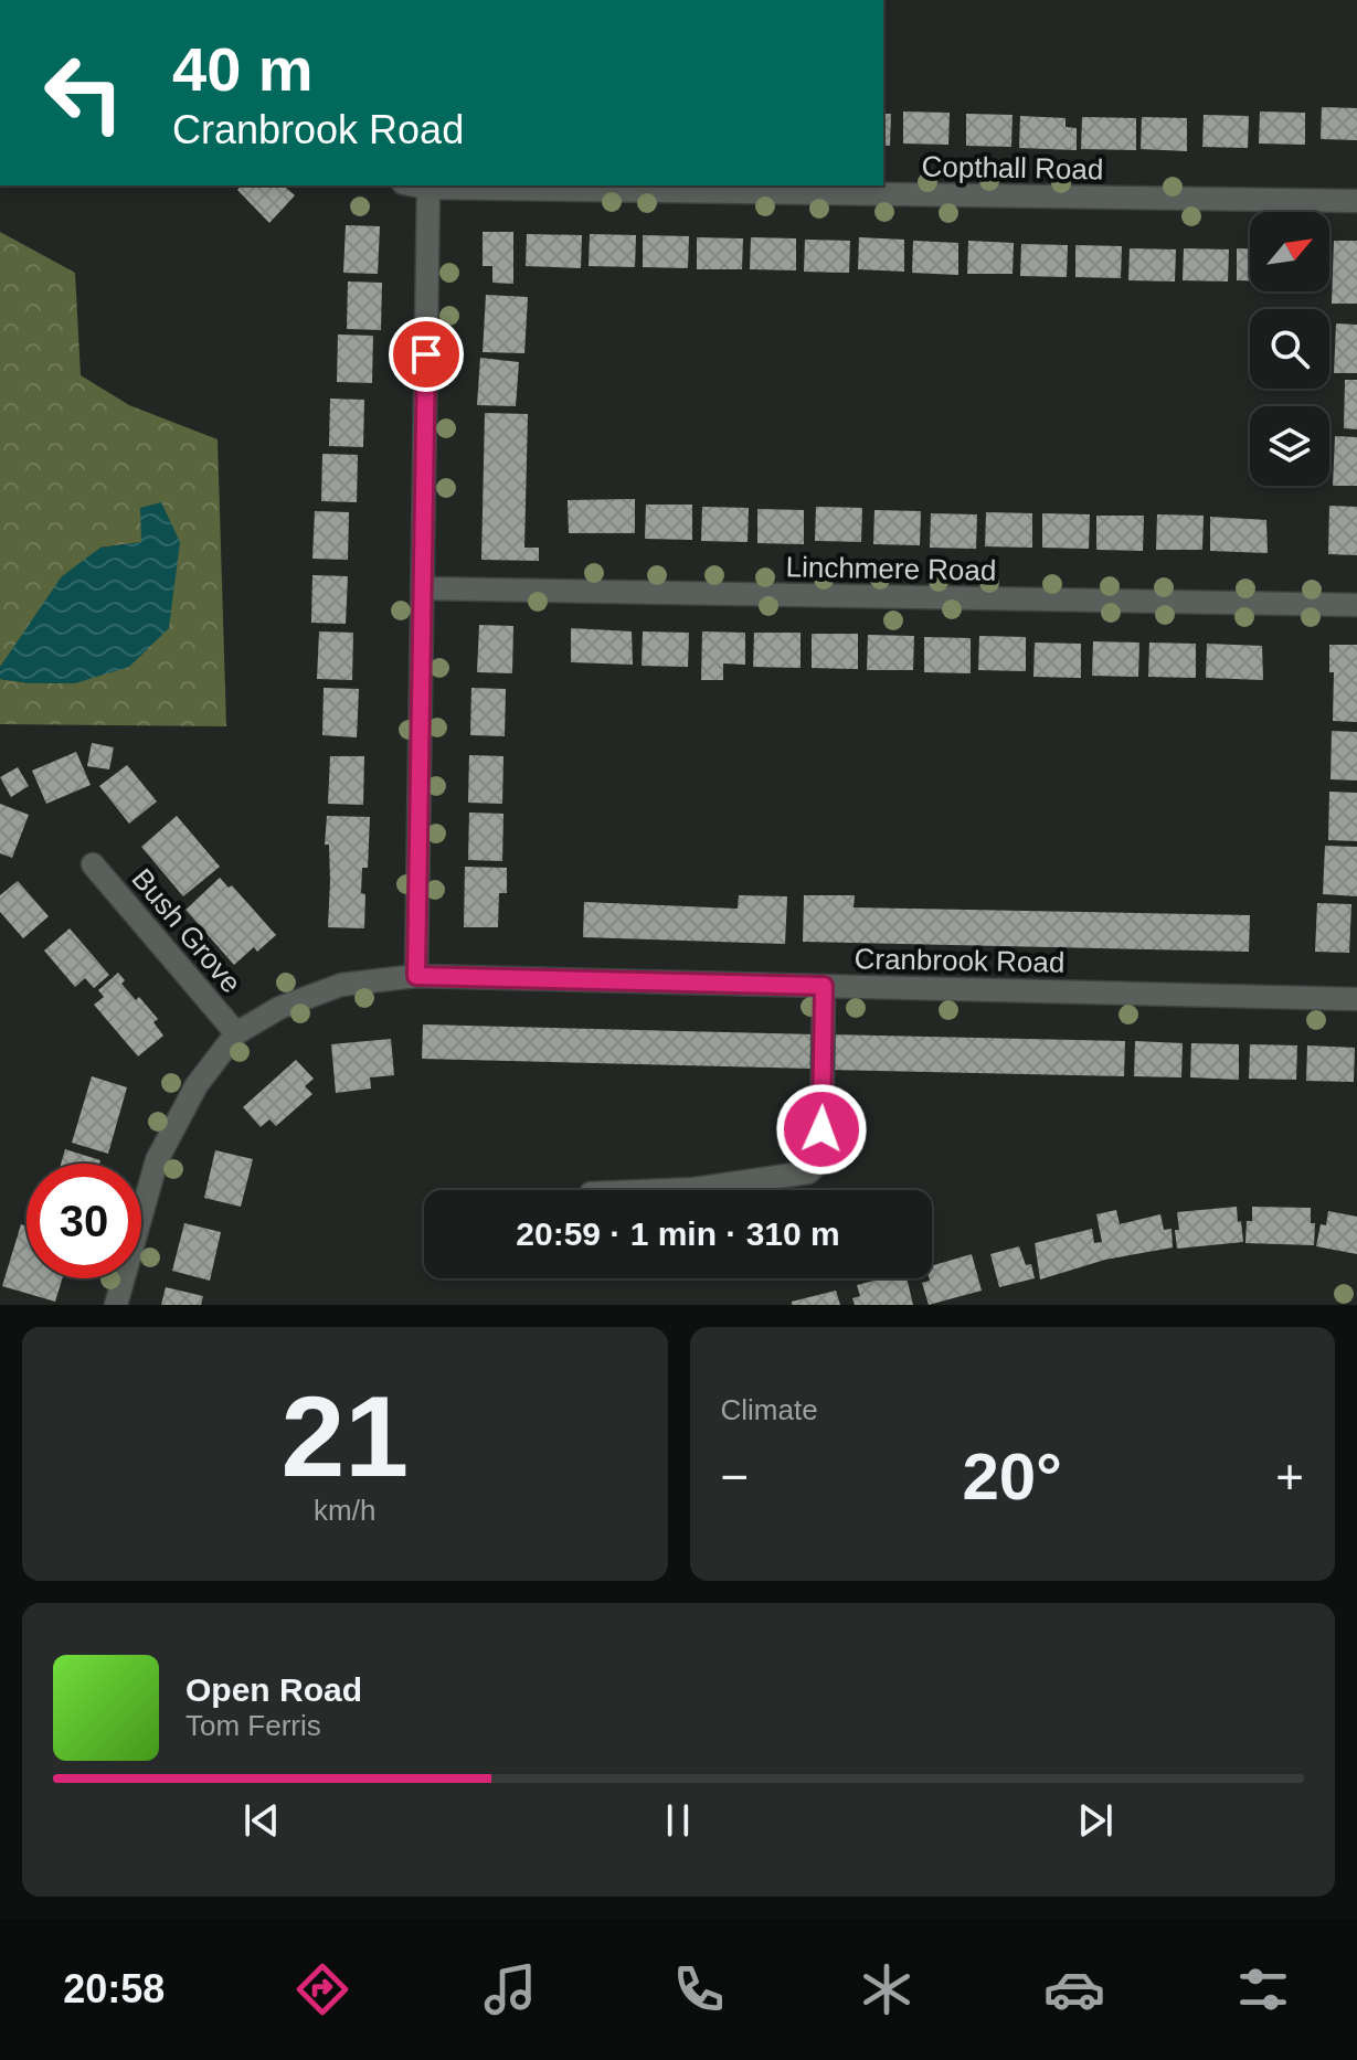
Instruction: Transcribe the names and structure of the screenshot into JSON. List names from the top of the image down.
{
  "streets": {
    "street": [
      "Copthall Road",
      "Linchmere Road",
      "Bush Grove",
      "Cranbrook Road"
    ]
  },
  "crossings": [
    ["Bush Grove", "Cranbrook Road"]
  ],
  "north": "top right",
  "page": {
    "turn": ["40 m", "Cranbrook Road"],
    "limit": "30",
    "trip": "20:59 · 1 min · 310 m",
    "tile": [
      ["21", "km/h"],
      "Climate"
    ],
    "heat": ["−", "20°", "+"],
    "song": ["Open Road", "Tom Ferris"],
    "tabs": "20:58"
  }
}
